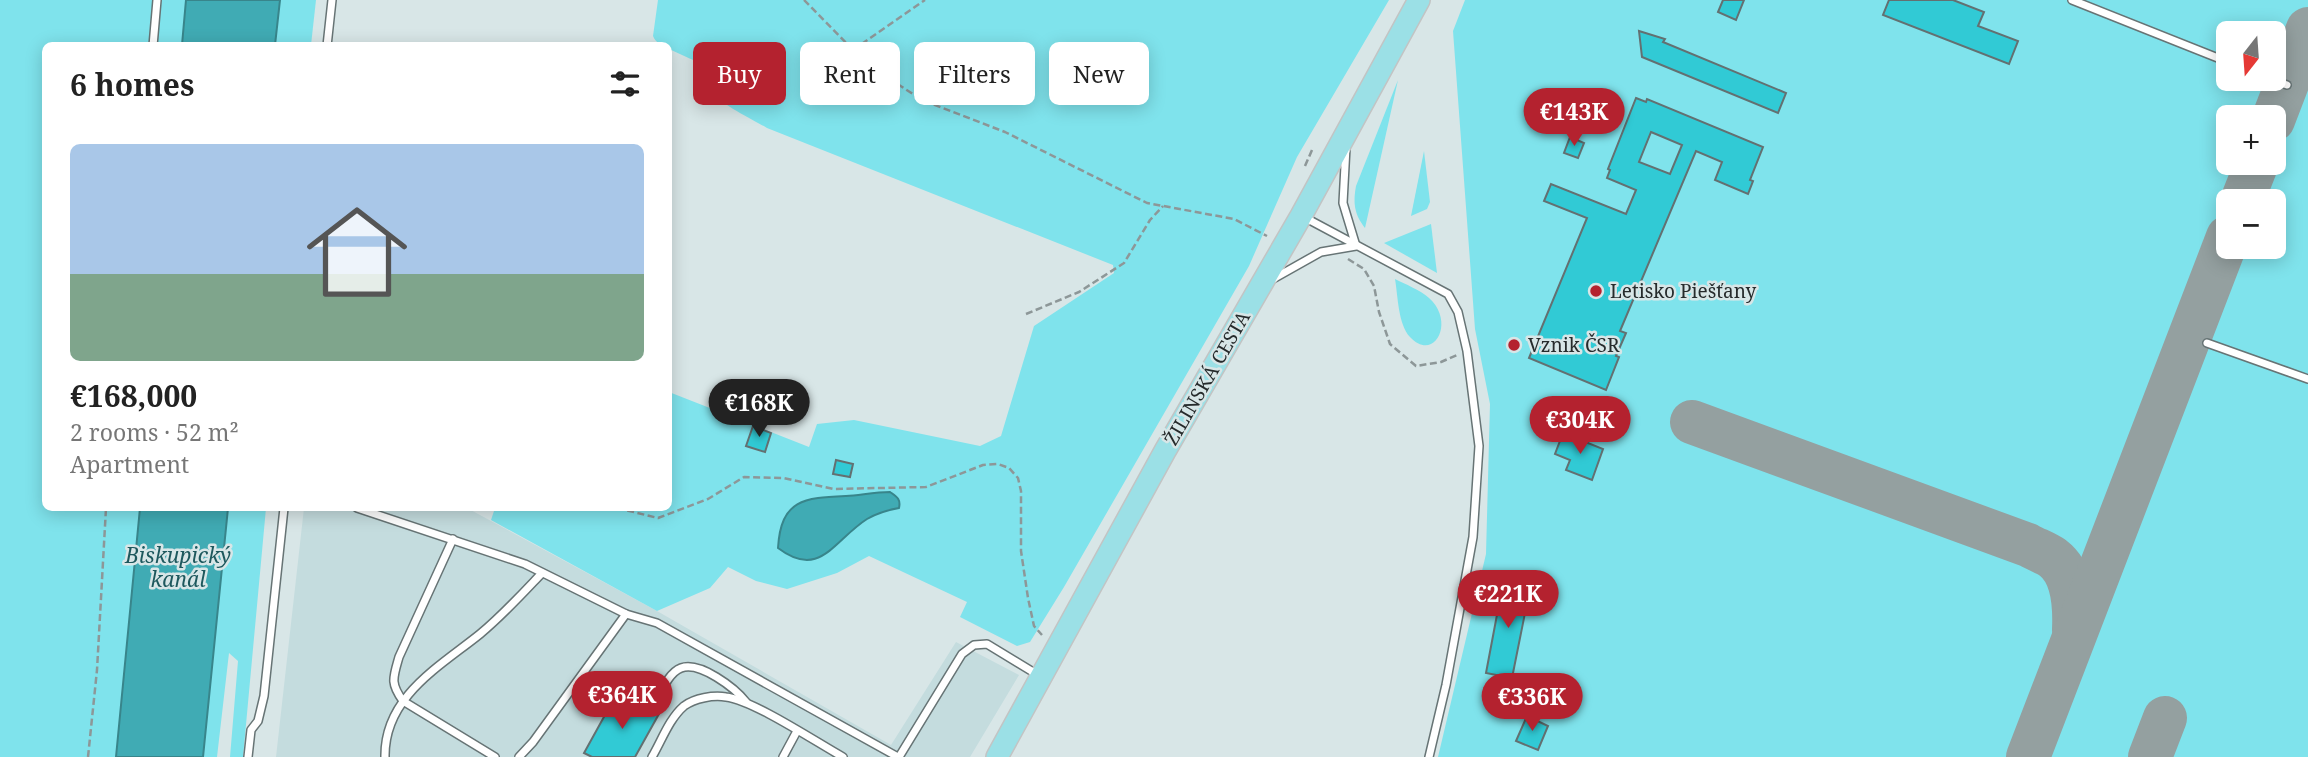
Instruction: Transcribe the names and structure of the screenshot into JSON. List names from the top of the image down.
{
  "streets": {
    "main road": ["ŽILINSKÁ CESTA"]
  },
  "water": ["Biskupický kanál"],
  "places": ["Letisko Piešťany", "Vznik ČSR"],
  "north": "bottom",
  "page": {
    "map_buttons": ["+", "−"],
    "chip": [
      "Buy",
      "Rent",
      "Filters",
      "New"
    ],
    "heading": "6 homes",
    "price": [
      "€143K",
      "€168K",
      "€304K",
      "€221K",
      "€364K",
      "€336K"
    ],
    "list": [
      {
        "name": "€168,000",
        "note": "2 rooms · 52 m² · Apartment"
      }
    ]
  }
}
